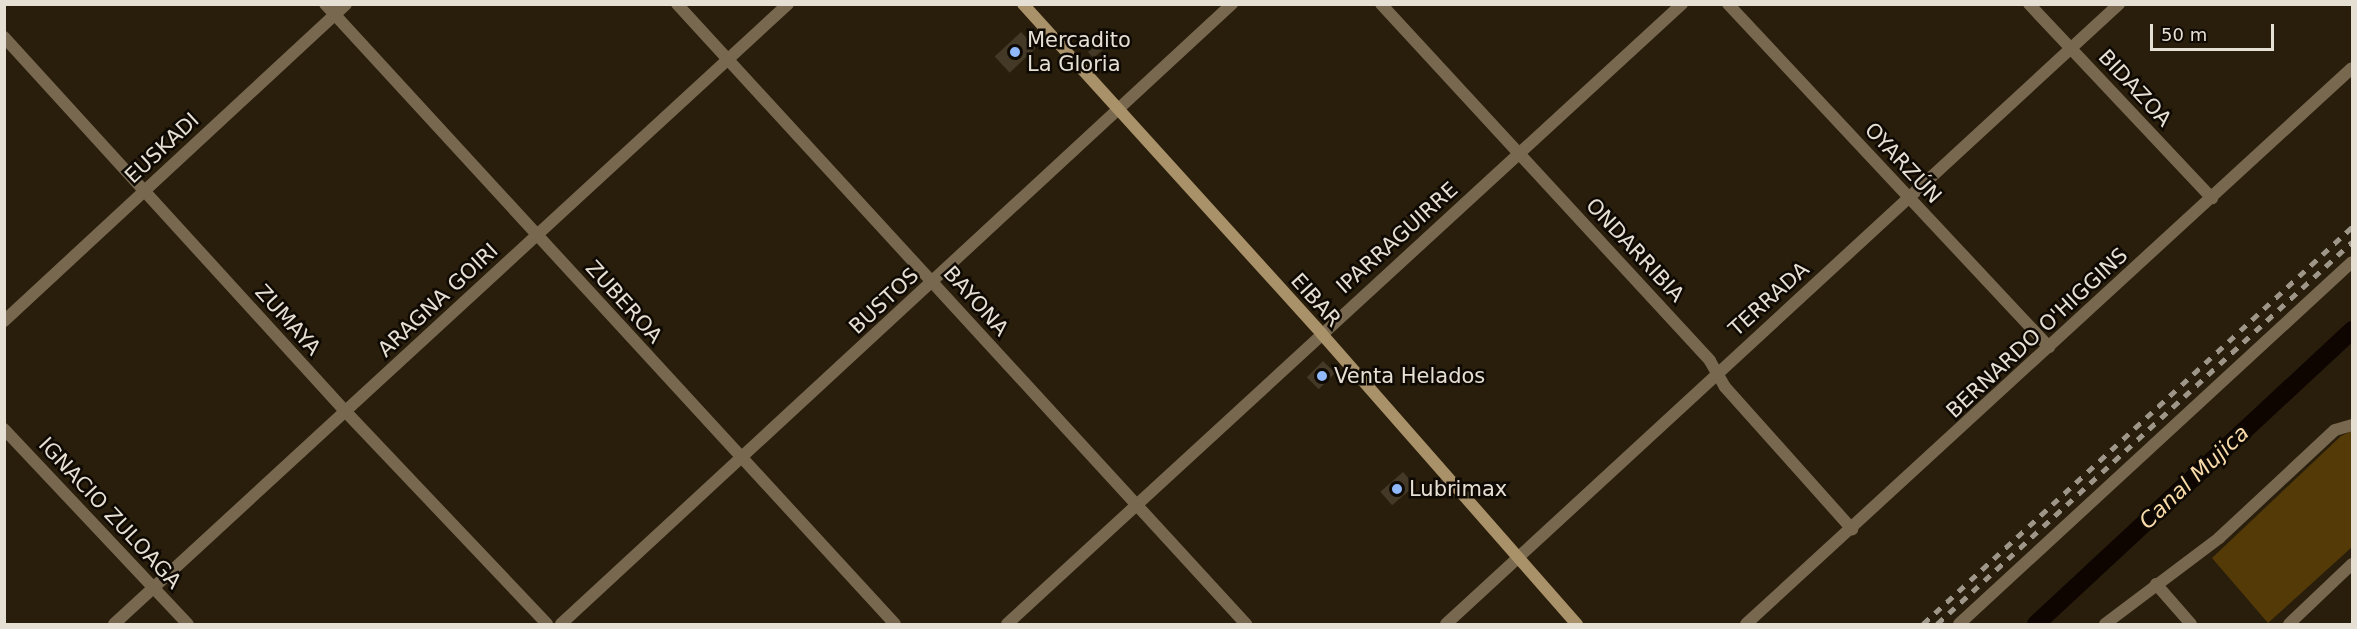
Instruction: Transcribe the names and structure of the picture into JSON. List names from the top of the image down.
{
  "streets": {
    "street": [
      "BIDAZOA",
      "EUSKADI",
      "OYARZÚN",
      "IPARRAGUIRRE",
      "ONDARRIBIA",
      "TERRADA",
      "ARAGNA GOIRI",
      "EIBAR",
      "BUSTOS",
      "BAYONA",
      "ZUBEROA",
      "ZUMAYA",
      "BERNARDO O'HIGGINS",
      "IGNACIO ZULOAGA"
    ]
  },
  "crossings": [
    ["BIDAZOA", "TERRADA"],
    ["BIDAZOA", "BERNARDO O'HIGGINS"],
    ["EUSKADI", "ZUBEROA"],
    ["EUSKADI", "ZUMAYA"],
    ["OYARZÚN", "TERRADA"],
    ["OYARZÚN", "BERNARDO O'HIGGINS"],
    ["IPARRAGUIRRE", "ONDARRIBIA"],
    ["IPARRAGUIRRE", "EIBAR"],
    ["IPARRAGUIRRE", "BAYONA"],
    ["ONDARRIBIA", "TERRADA"],
    ["ONDARRIBIA", "BERNARDO O'HIGGINS"],
    ["TERRADA", "EIBAR"],
    ["ARAGNA GOIRI", "BAYONA"],
    ["ARAGNA GOIRI", "ZUBEROA"],
    ["ARAGNA GOIRI", "ZUMAYA"],
    ["ARAGNA GOIRI", "IGNACIO ZULOAGA"],
    ["EIBAR", "BUSTOS"],
    ["BUSTOS", "BAYONA"],
    ["BUSTOS", "ZUBEROA"]
  ],
  "water": ["Canal Mujica"],
  "places": ["Mercadito La Gloria", "Venta Helados", "Lubrimax"],
  "scale_bar": "50 m"
}
